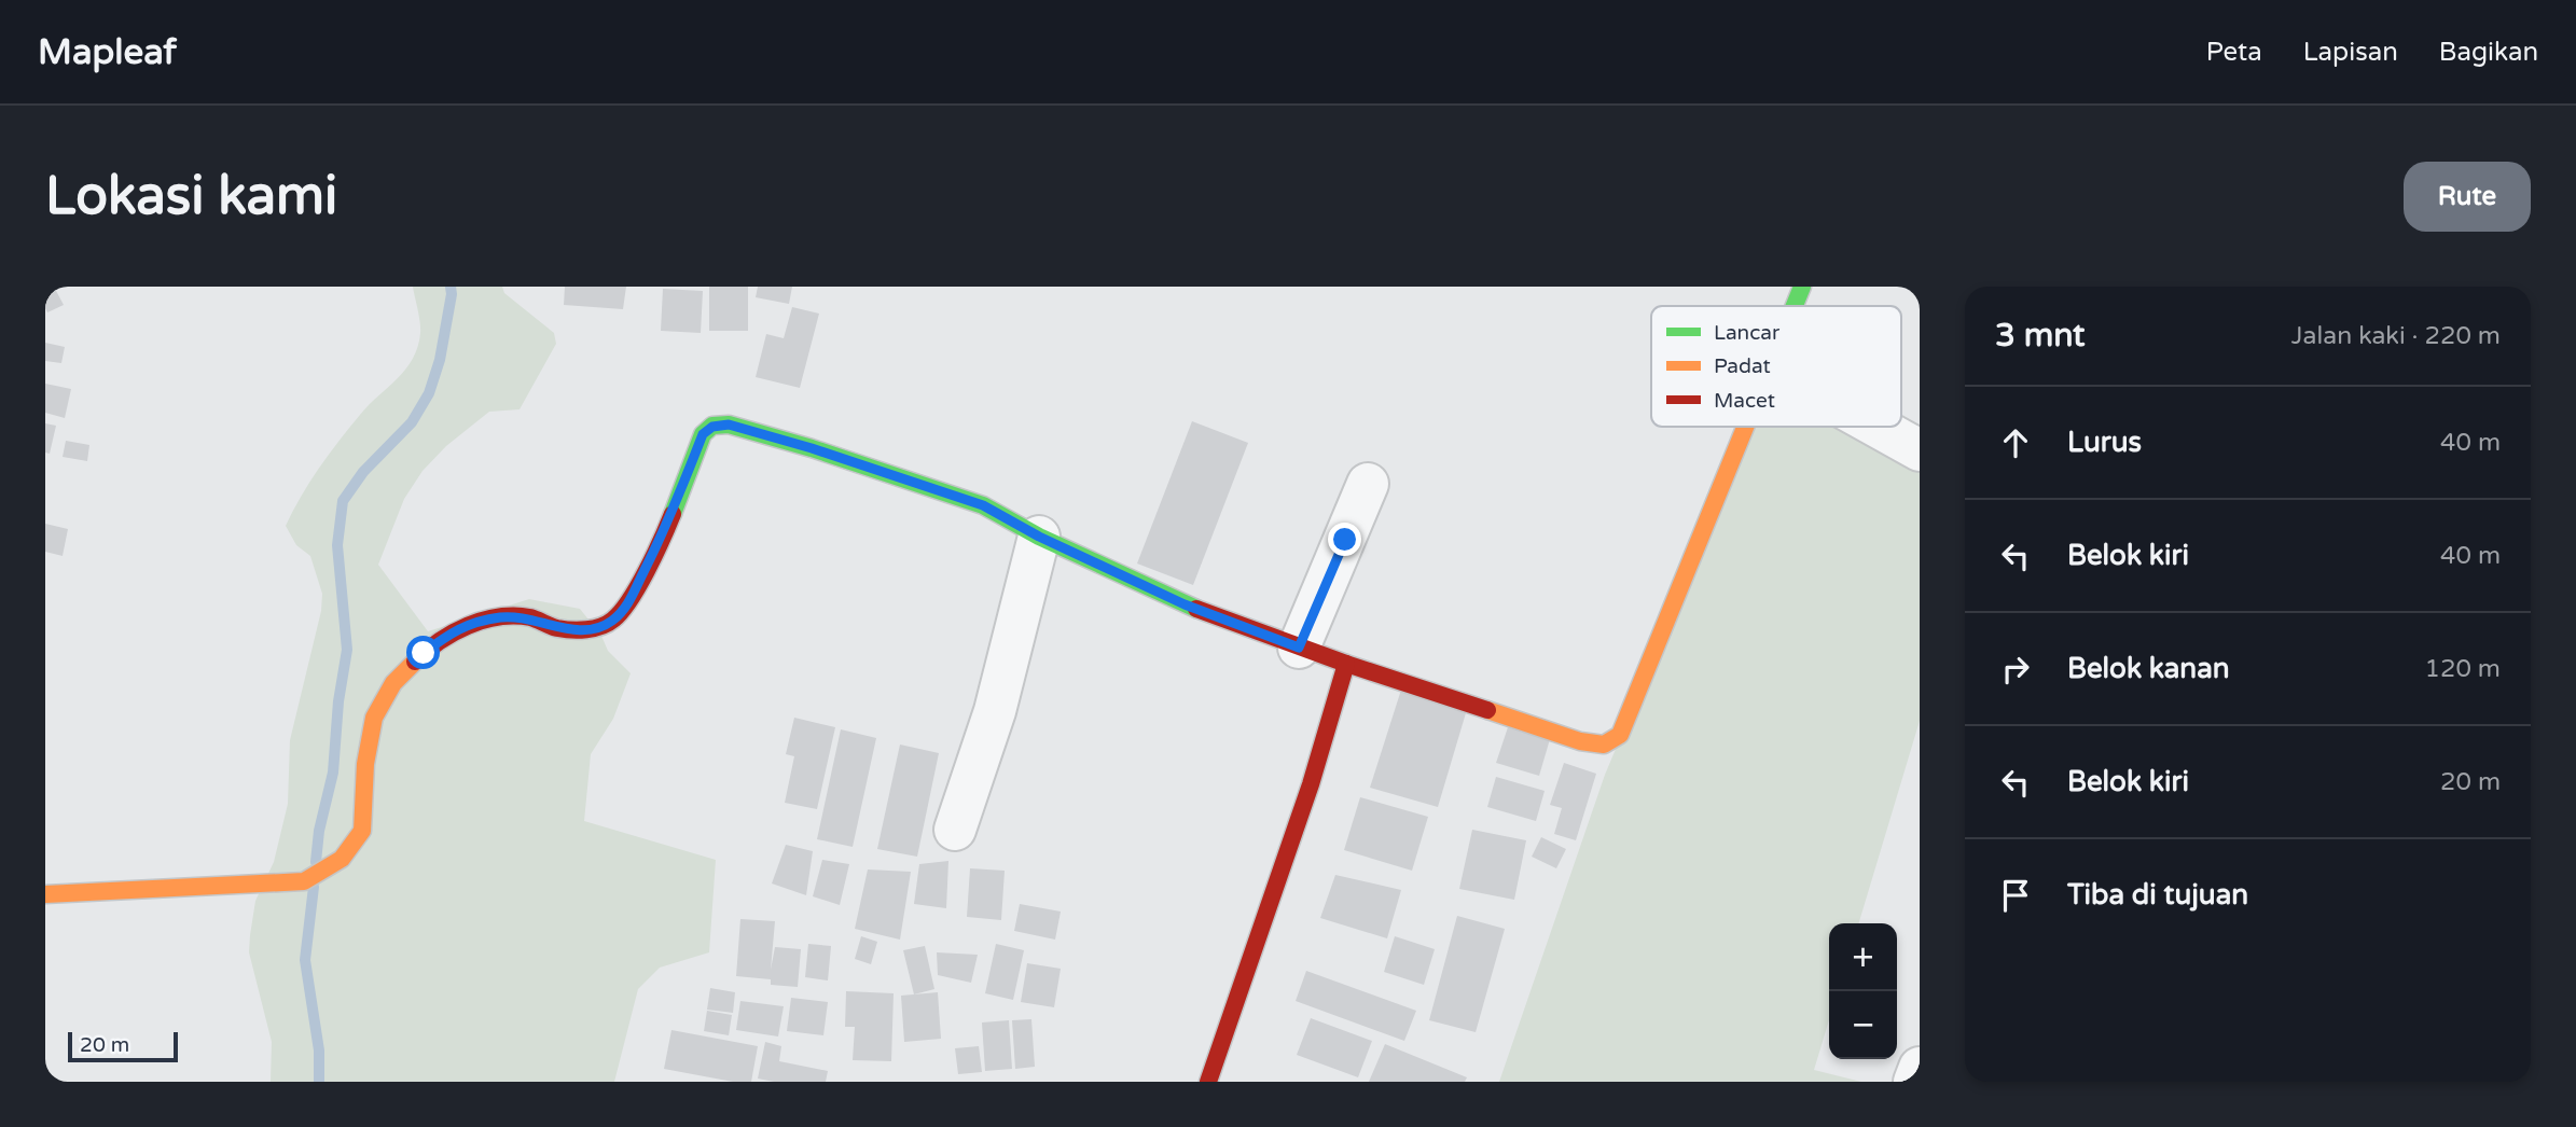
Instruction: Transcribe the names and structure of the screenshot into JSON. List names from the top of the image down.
{
  "legend": ["Lancar", "Padat", "Macet"],
  "scale_bar": "20 m",
  "page": {
    "header": "Mapleaf",
    "nav": ["Peta", "Lapisan", "Bagikan"],
    "buttons": "Rute",
    "title": "Lokasi kami",
    "heading": ["3 mnt", "Jalan kaki · 220 m"],
    "list": [
      ["Lurus", "40 m"],
      ["Belok kiri", "40 m"],
      ["Belok kanan", "120 m"],
      ["Belok kiri", "20 m"],
      "Tiba di tujuan"
    ],
    "map_buttons": ["+", "−"],
    "scale": "20 m"
  }
}
